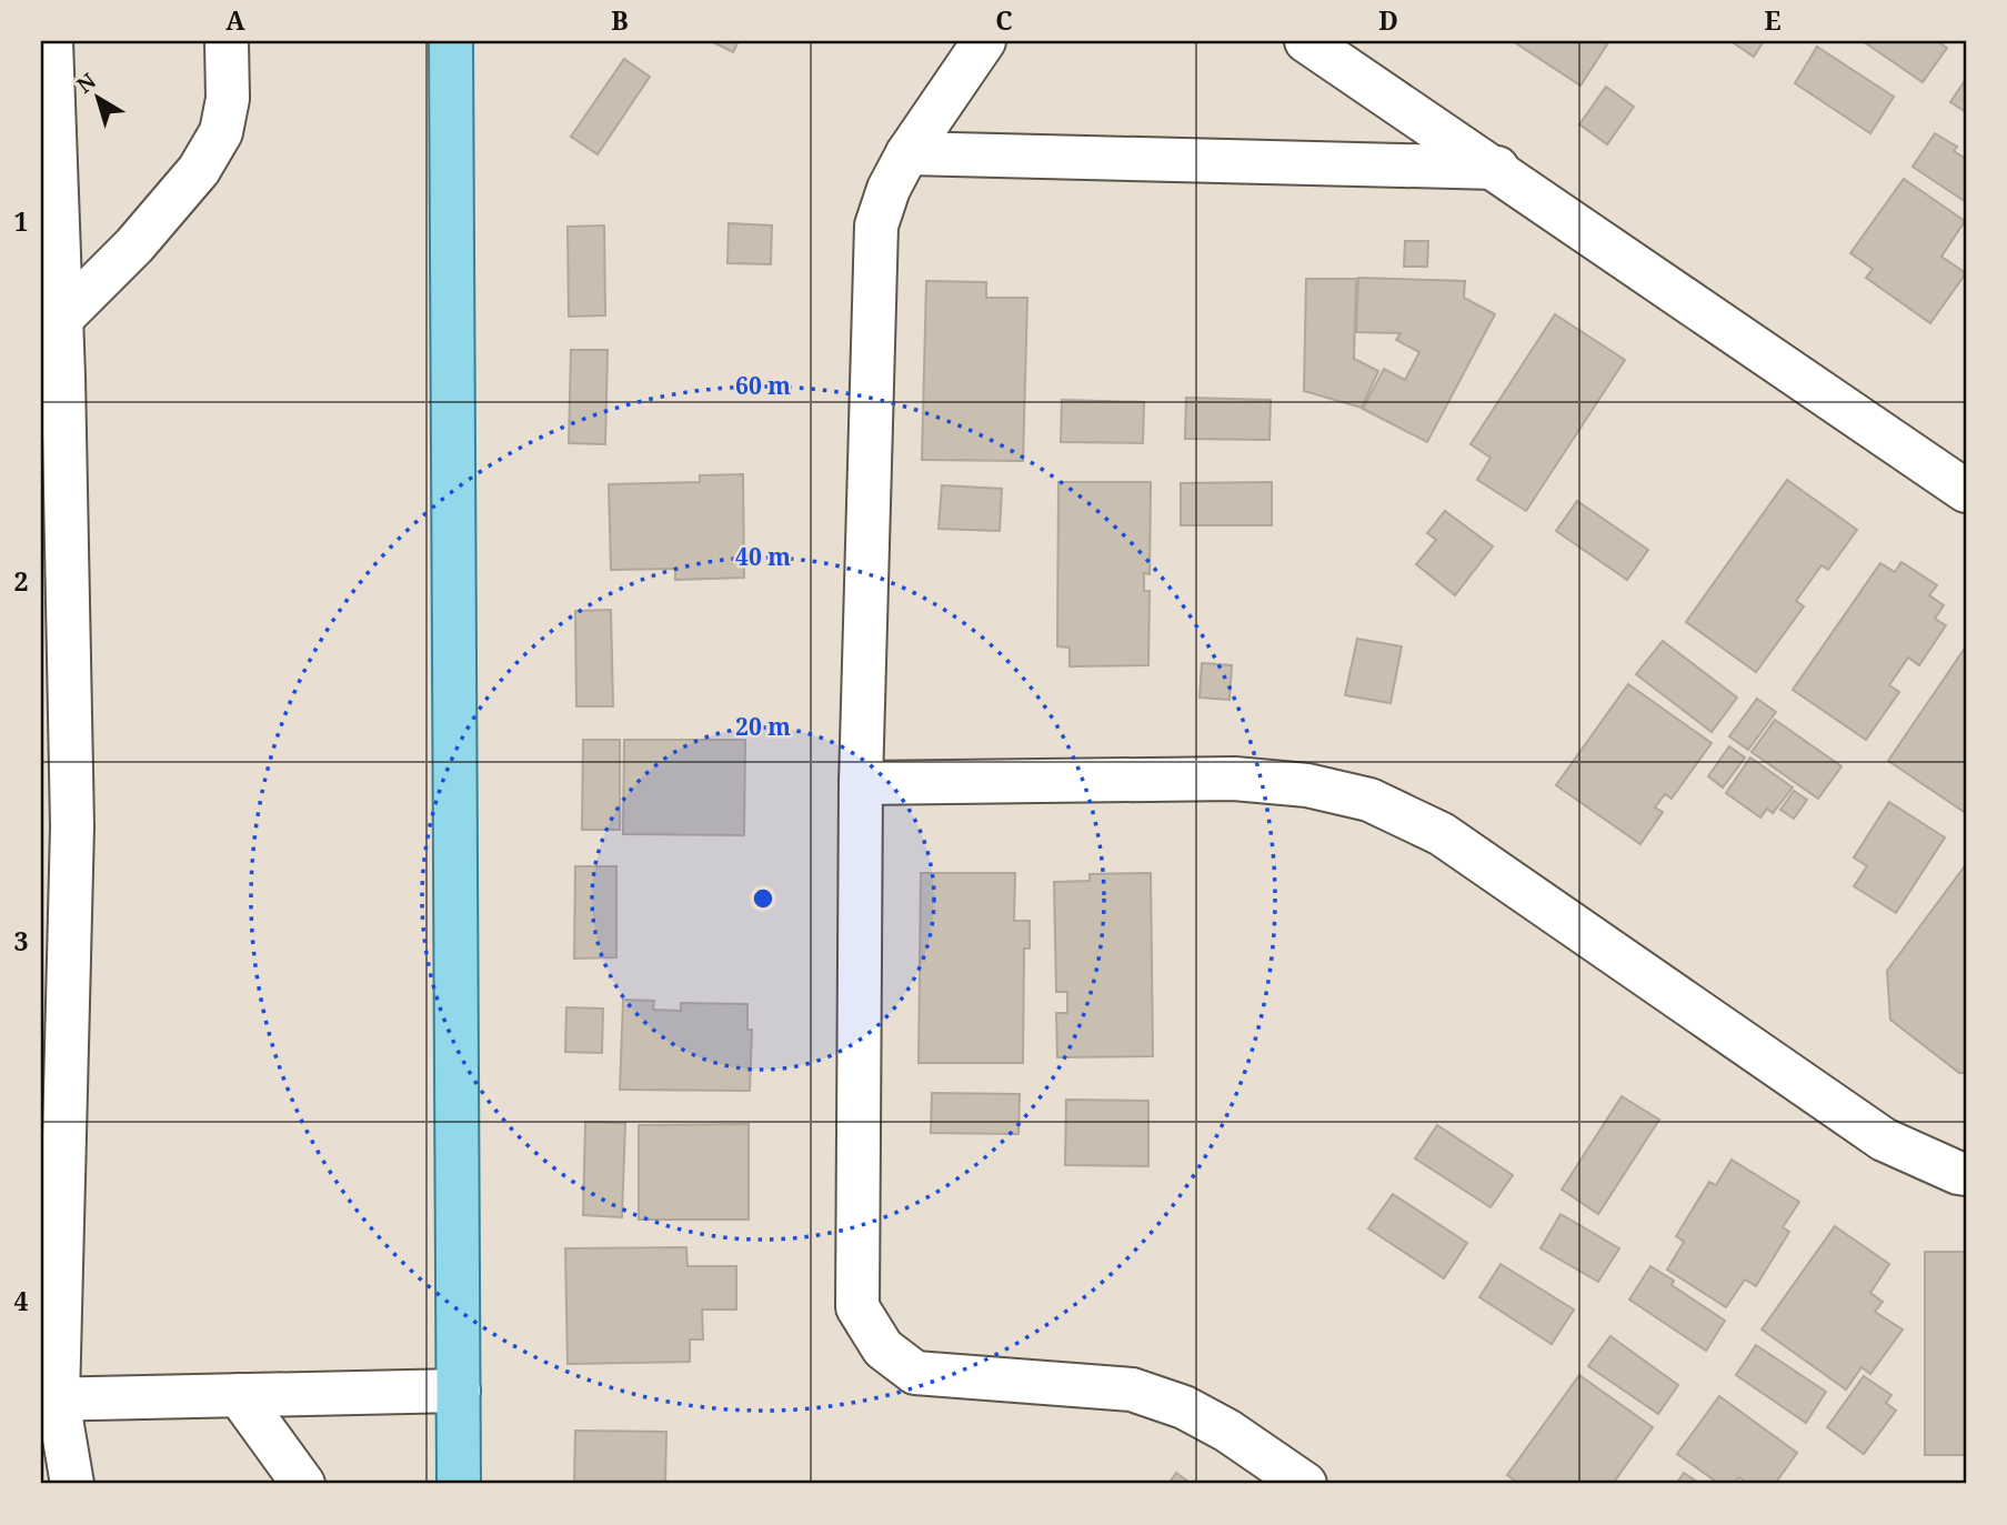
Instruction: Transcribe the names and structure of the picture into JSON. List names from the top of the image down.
{
  "north": "top left",
  "grid": {
    "columns": [
      "A",
      "B",
      "C",
      "D",
      "E"
    ],
    "rows": [
      "1",
      "2",
      "3",
      "4"
    ]
  },
  "rings": ["60 m", "40 m", "20 m"]
}
